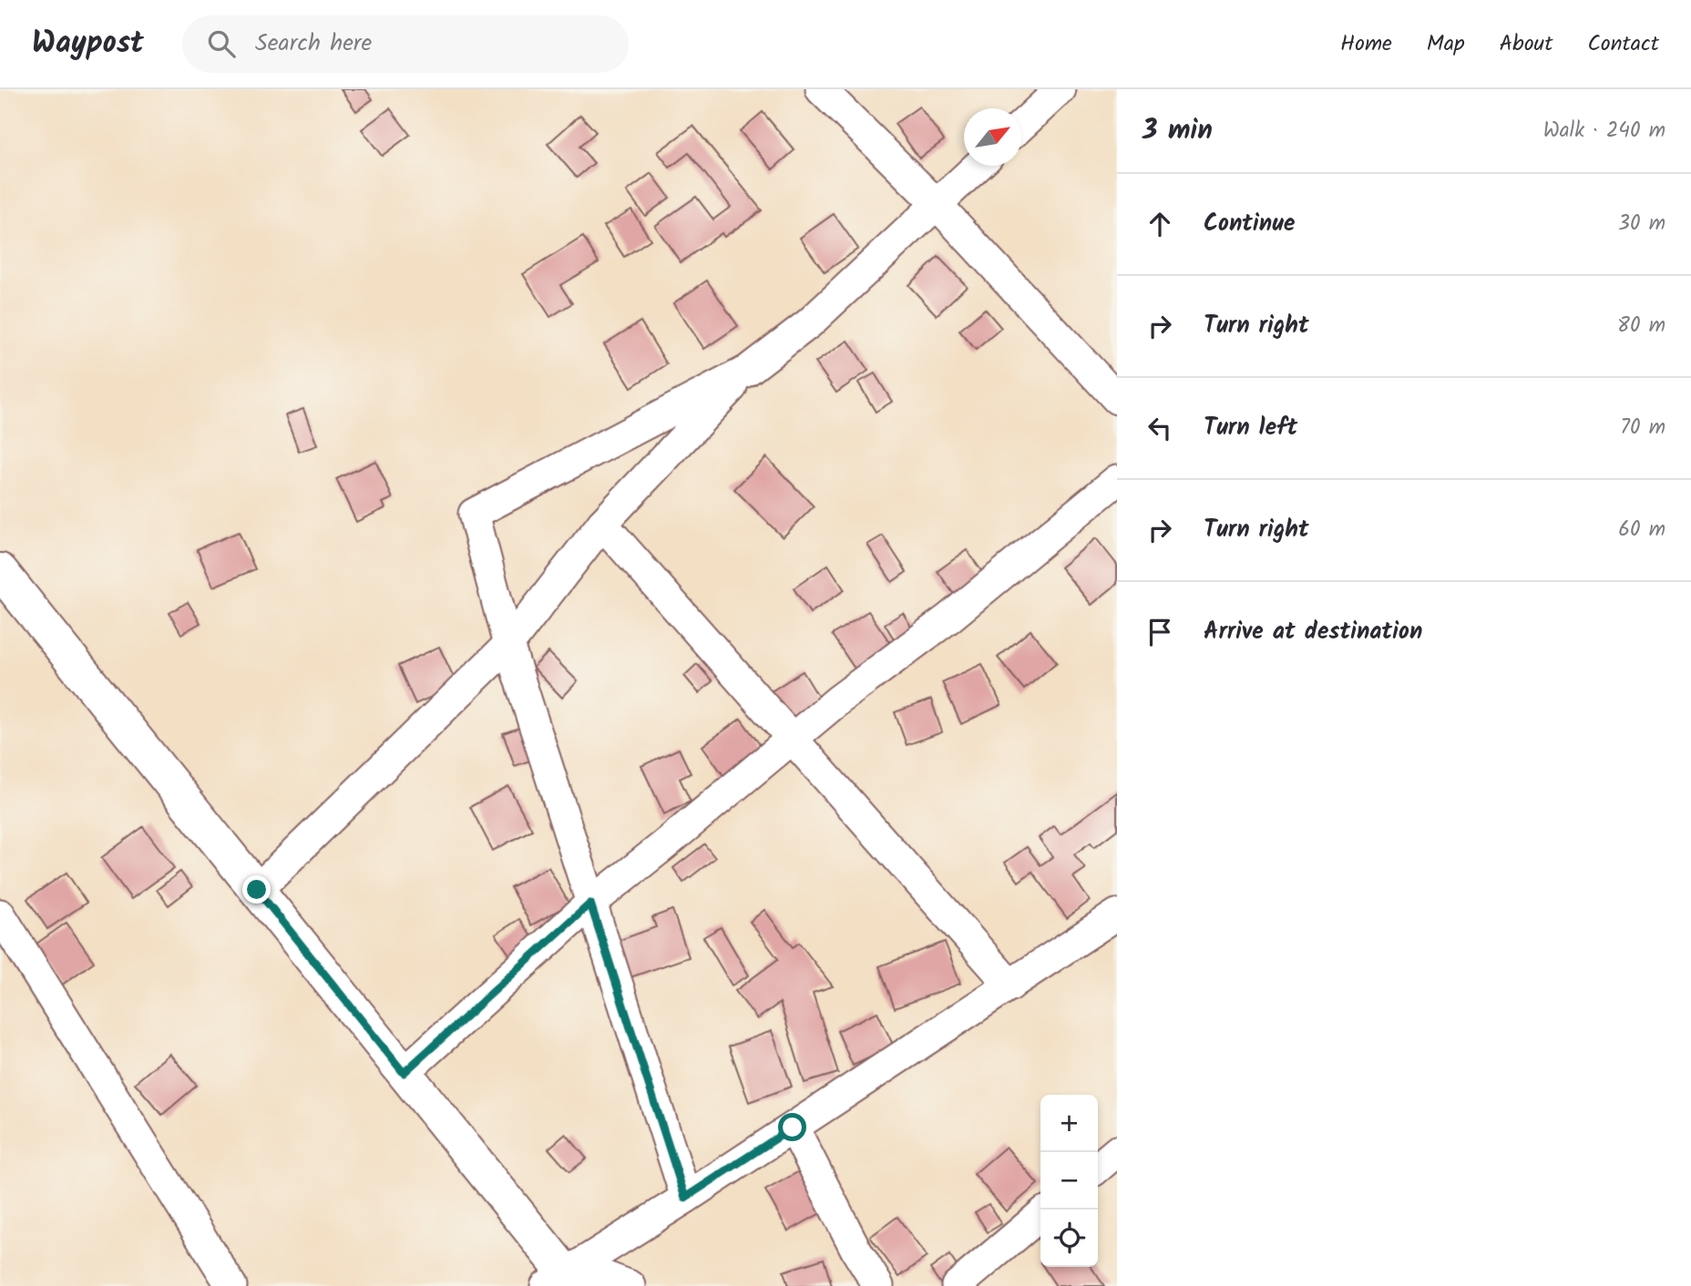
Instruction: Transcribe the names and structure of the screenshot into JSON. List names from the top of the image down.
{
  "north": "top right",
  "page": {
    "header": "Waypost",
    "search": "Search here",
    "nav": [
      "Home",
      "Map",
      "About",
      "Contact"
    ],
    "heading": ["3 min", "Walk · 240 m"],
    "list": [
      ["Continue", "30 m"],
      ["Turn right", "80 m"],
      ["Turn left", "70 m"],
      ["Turn right", "60 m"],
      "Arrive at destination"
    ],
    "map_buttons": ["+", "−"]
  }
}
